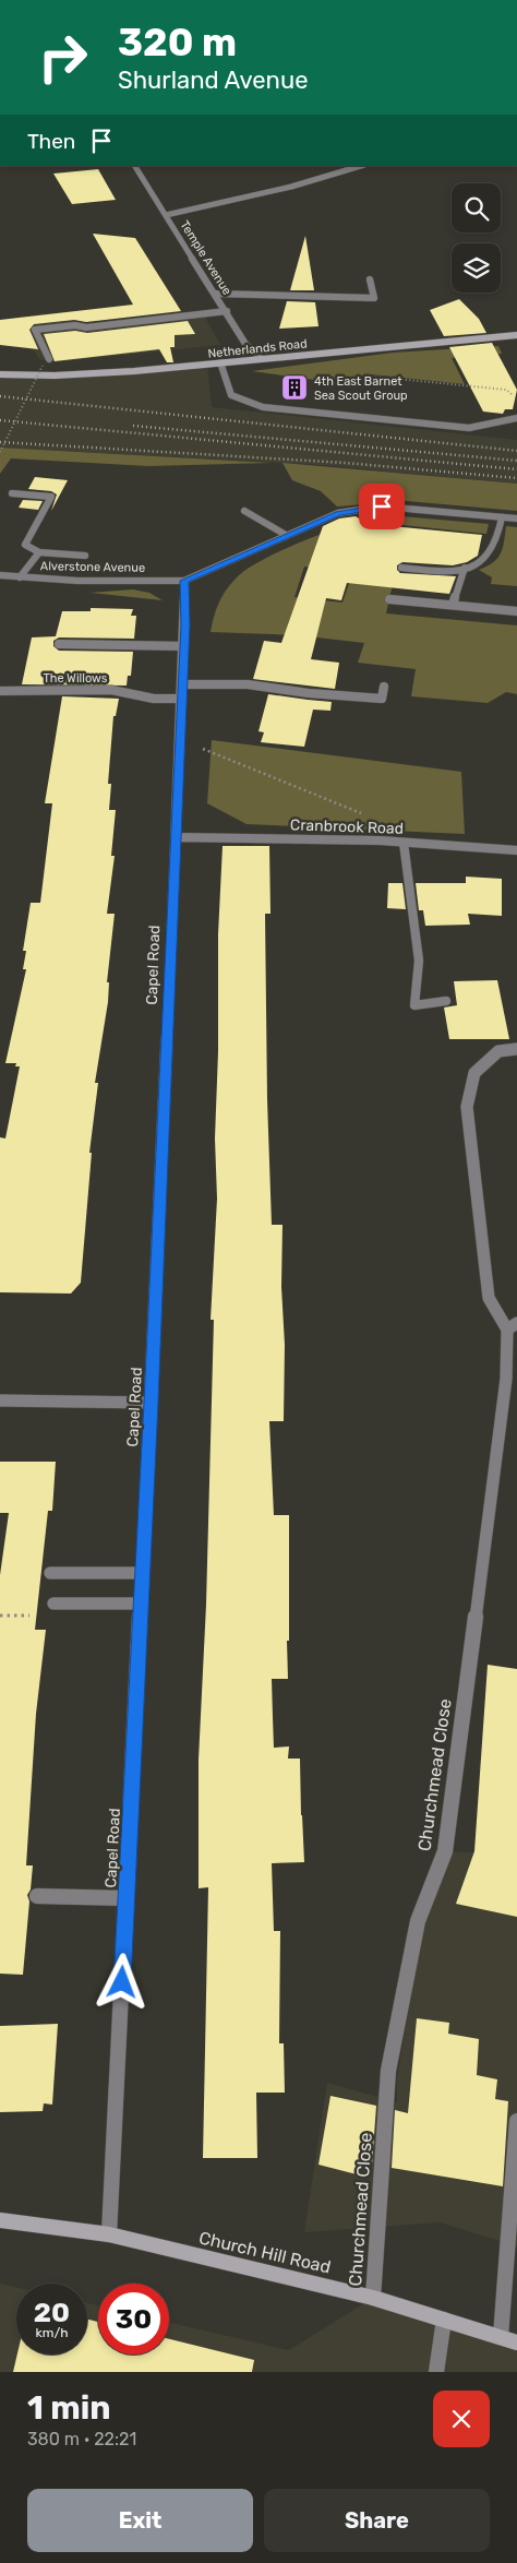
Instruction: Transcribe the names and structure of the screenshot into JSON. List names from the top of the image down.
{
  "streets": {
    "street": [
      "Temple Avenue",
      "Netherlands Road",
      "Alverstone Avenue",
      "The Willows",
      "Cranbrook Road",
      "Capel Road",
      "Churchmead Close",
      "Church Hill Road"
    ]
  },
  "crossings": [
    ["Temple Avenue", "Netherlands Road"],
    ["Alverstone Avenue", "Capel Road"],
    ["The Willows", "Capel Road"],
    ["Cranbrook Road", "Capel Road"],
    ["Capel Road", "Church Hill Road"],
    ["Churchmead Close", "Church Hill Road"]
  ],
  "places": {
    "building": ["4th East Barnet Sea Scout Group"]
  },
  "page": {
    "turn": ["320 m", "Shurland Avenue"],
    "then": "Then",
    "speed": "20 km/h",
    "limit": "30",
    "heading": ["1 min", "380 m · 22:21"],
    "buttons": ["Exit", "Share"]
  }
}
